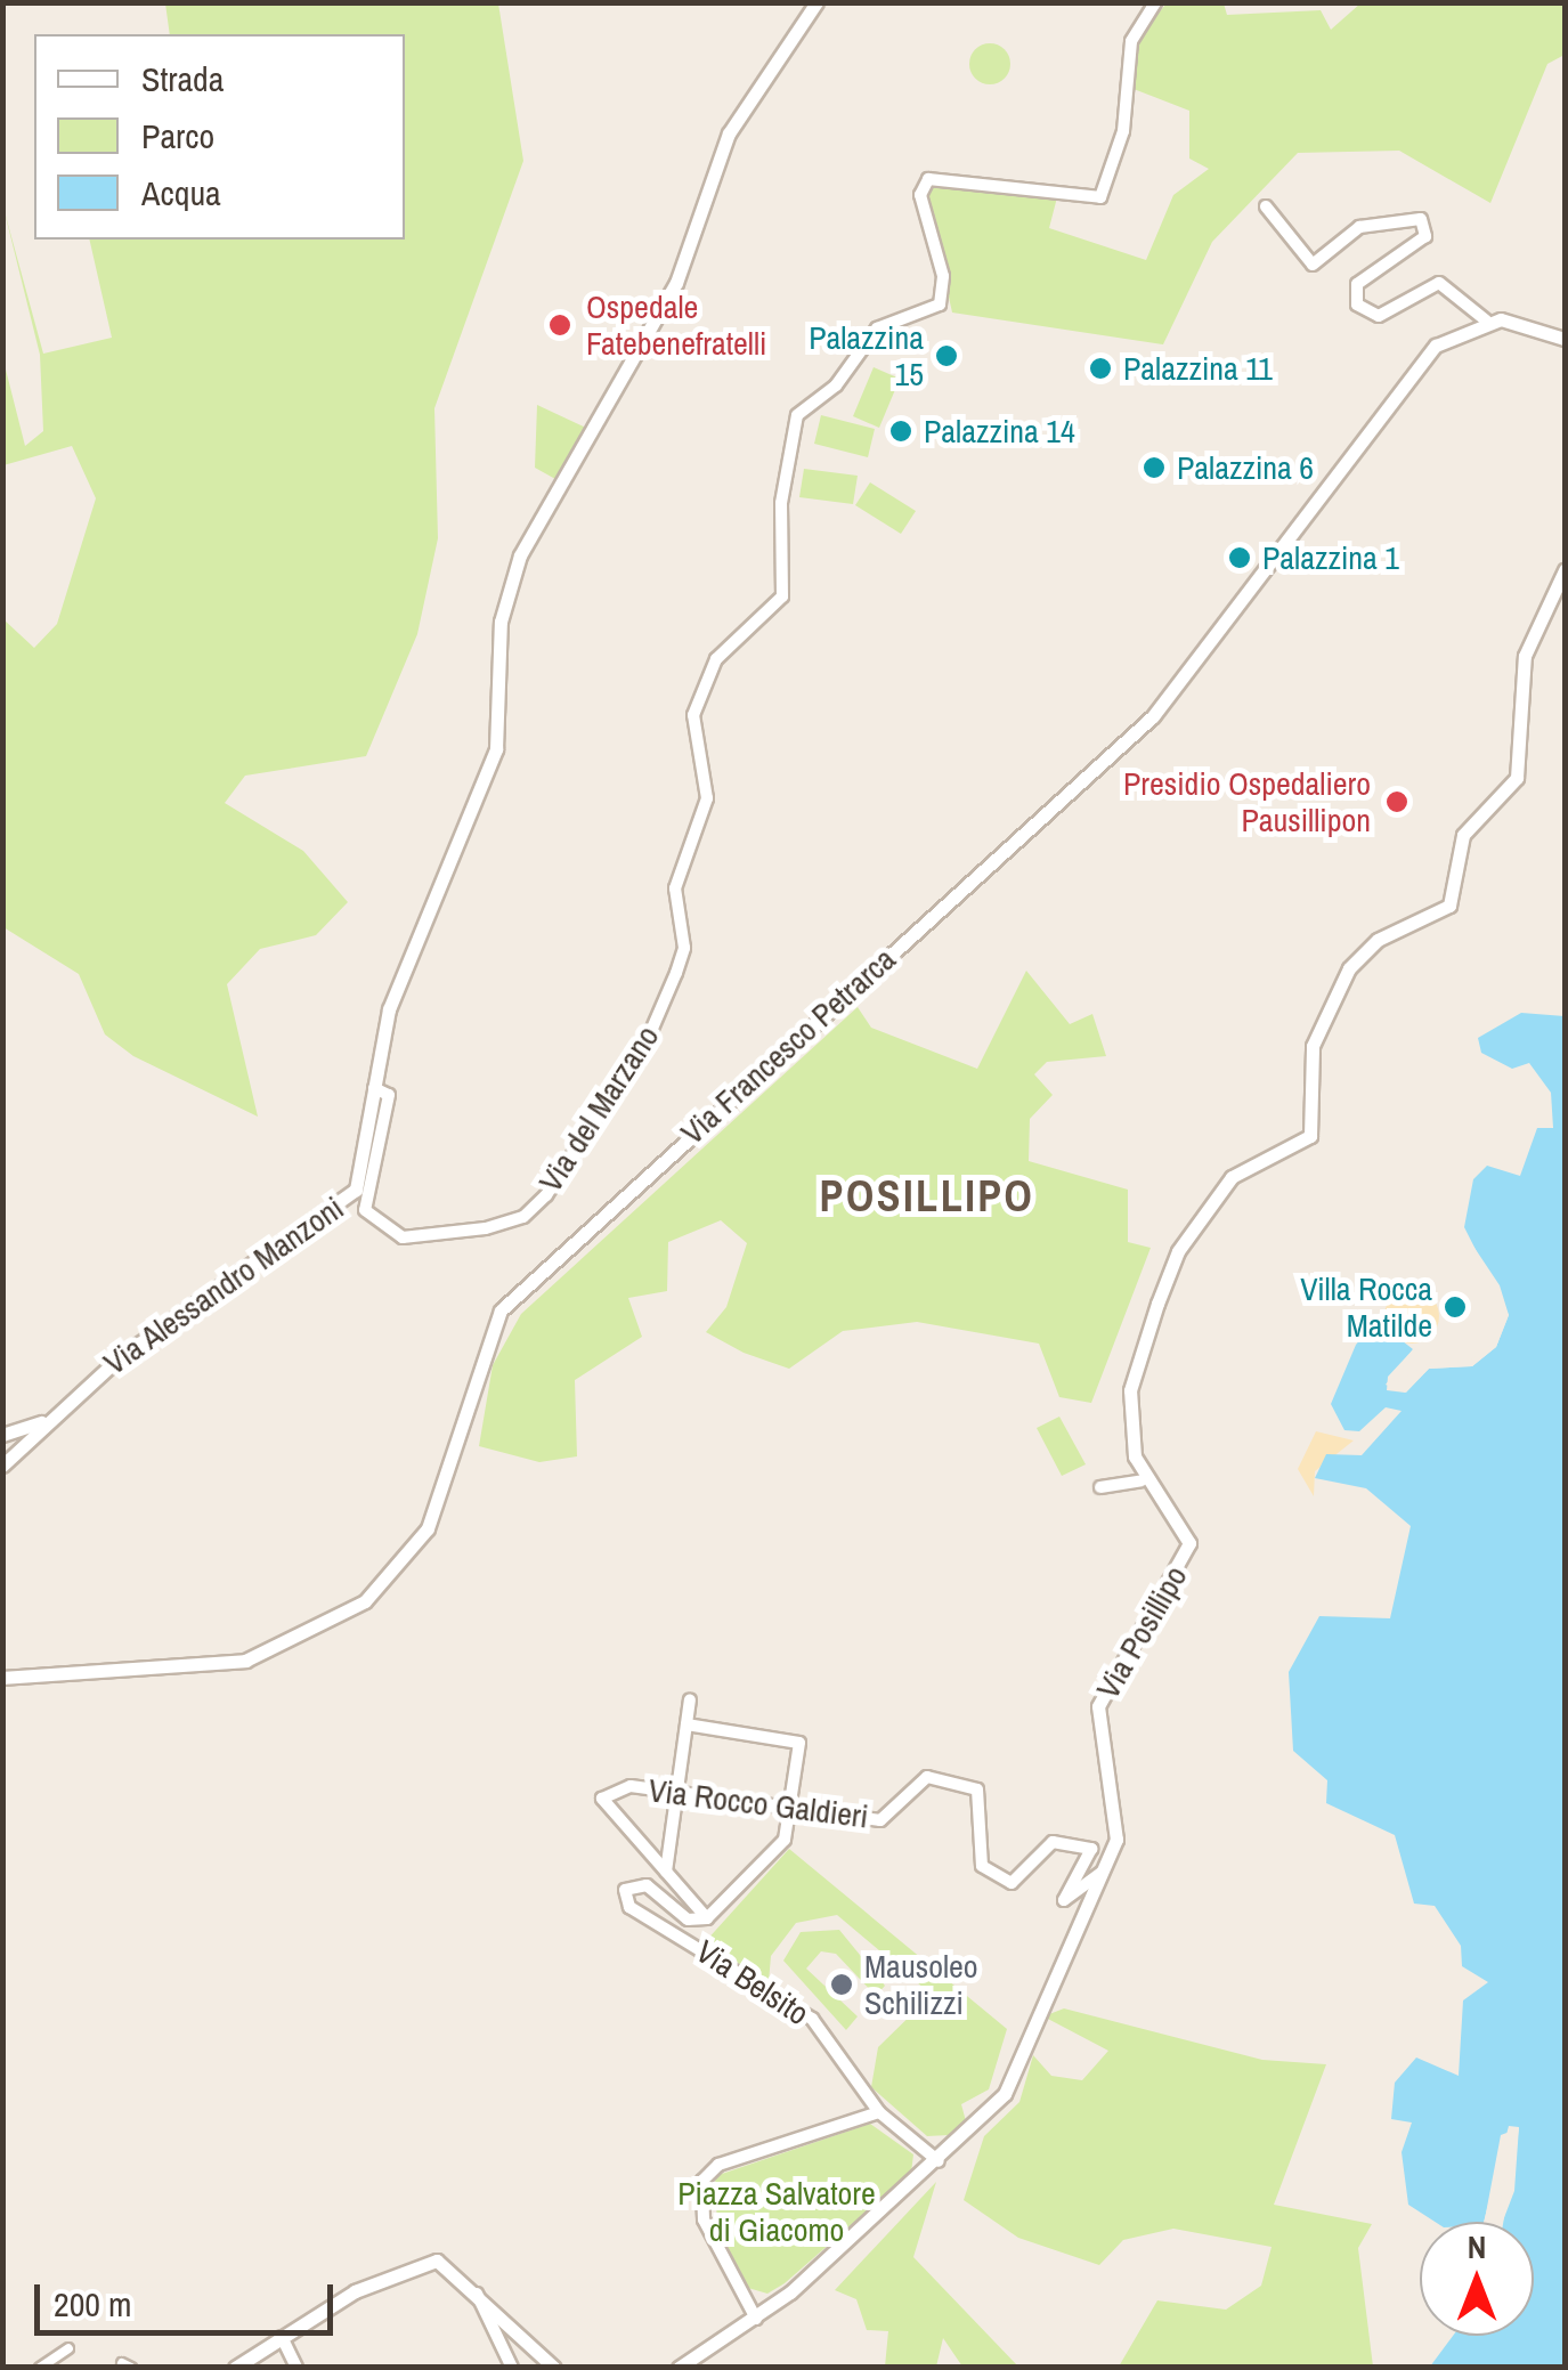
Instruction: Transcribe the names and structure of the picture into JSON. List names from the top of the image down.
{
  "streets": {
    "street": [
      "Via Francesco Petrarca",
      "Via del Marzano",
      "Via Alessandro Manzoni",
      "Via Posillipo",
      "Via Rocco Galdieri",
      "Via Belsito"
    ]
  },
  "crossings": [
    ["Via del Marzano", "Via Alessandro Manzoni"],
    ["Via Posillipo", "Via Rocco Galdieri"],
    ["Via Posillipo", "Via Belsito"]
  ],
  "districts": ["POSILLIPO"],
  "parks": ["Piazza Salvatore di Giacomo"],
  "places": [
    "Ospedale Fatebenefratelli",
    "Palazzina 15",
    "Palazzina 11",
    "Palazzina 14",
    "Palazzina 6",
    "Palazzina 1",
    "Presidio Ospedaliero Pausillipon",
    "Villa Rocca Matilde",
    "Mausoleo Schilizzi"
  ],
  "legend": ["Strada", "Parco", "Acqua"],
  "scale_bar": "200 m",
  "north": "top"
}
